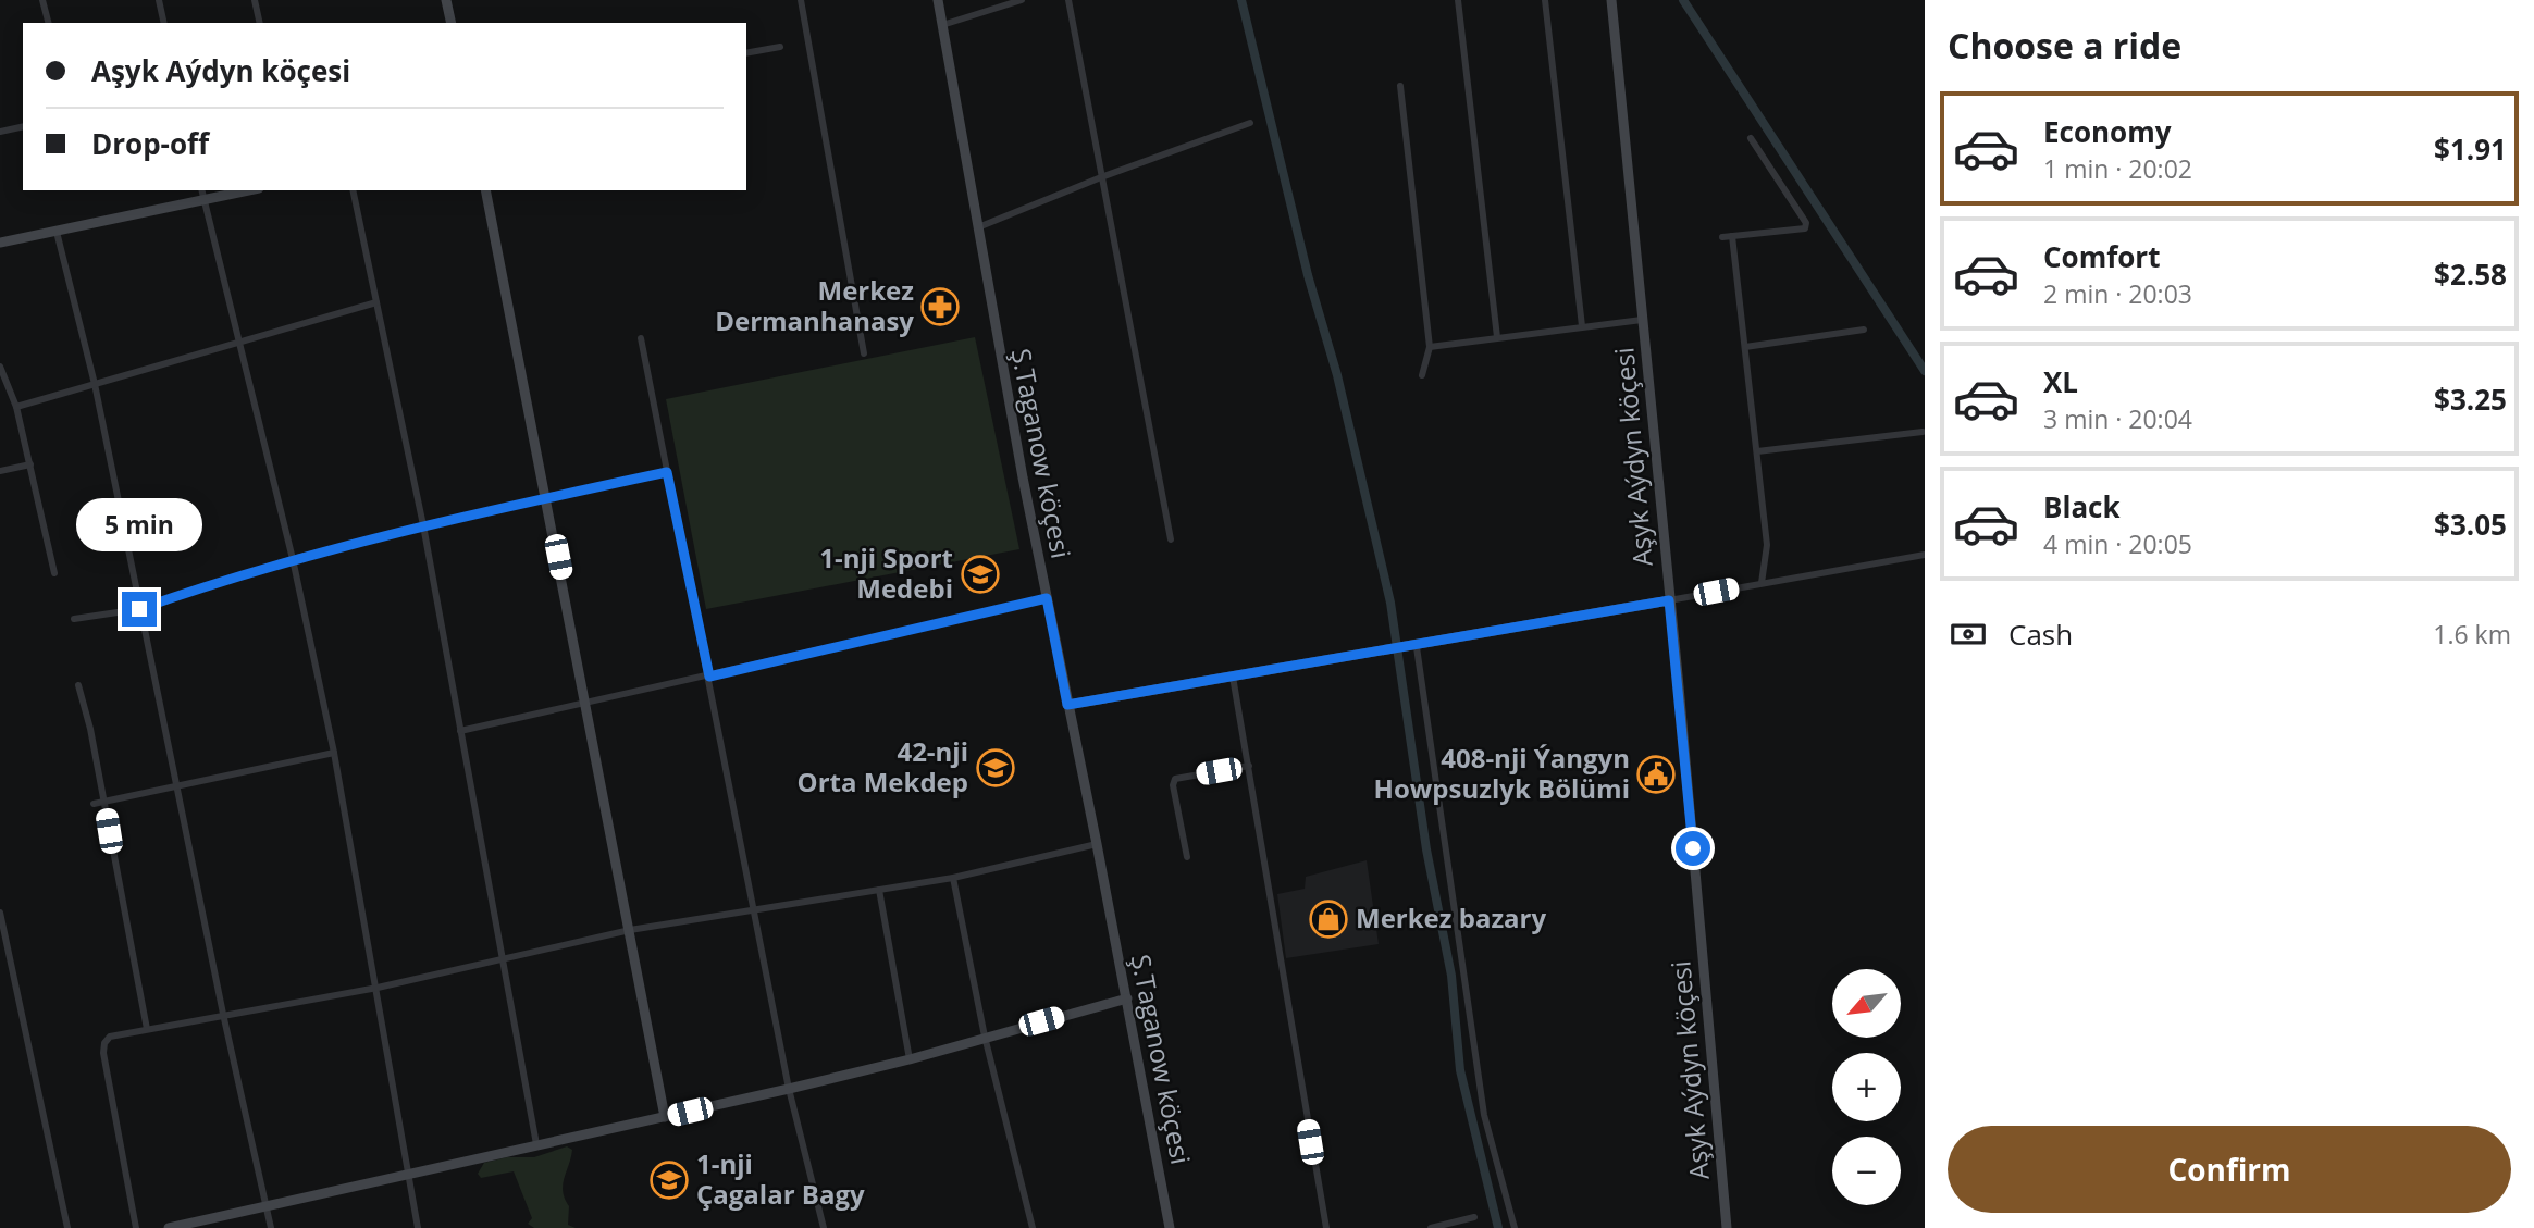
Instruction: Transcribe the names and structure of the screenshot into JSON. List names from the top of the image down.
{
  "streets": {
    "street": ["Ş.Taganow köçesi", "Aşyk Aýdyn köçesi"]
  },
  "places": {
    "pharmacy": ["Merkez Dermanhanasy"],
    "school or university": ["1-nji Sport Medebi", "42-nji Orta Mekdep", "1-nji Çagalar Bagy"],
    "public building": ["408-nji Ýangyn Howpsuzlyk Bölümi"],
    "shop": ["Merkez bazary"]
  },
  "north": "bottom left",
  "page": {
    "heading": "Choose a ride",
    "banner": ["Aşyk Aýdyn köçesi", "Drop-off"],
    "list": [
      {
        "name": "Economy",
        "note": "1 min · 20:02",
        "value": "$1.91"
      },
      {
        "name": "Comfort",
        "note": "2 min · 20:03",
        "value": "$2.58"
      },
      {
        "name": "XL",
        "note": "3 min · 20:04",
        "value": "$3.25"
      },
      {
        "name": "Black",
        "note": "4 min · 20:05",
        "value": "$3.05"
      }
    ],
    "bubble": "5 min",
    "pay": ["Cash", "1.6 km"],
    "map_buttons": ["+", "−"],
    "buttons": "Confirm"
  }
}
